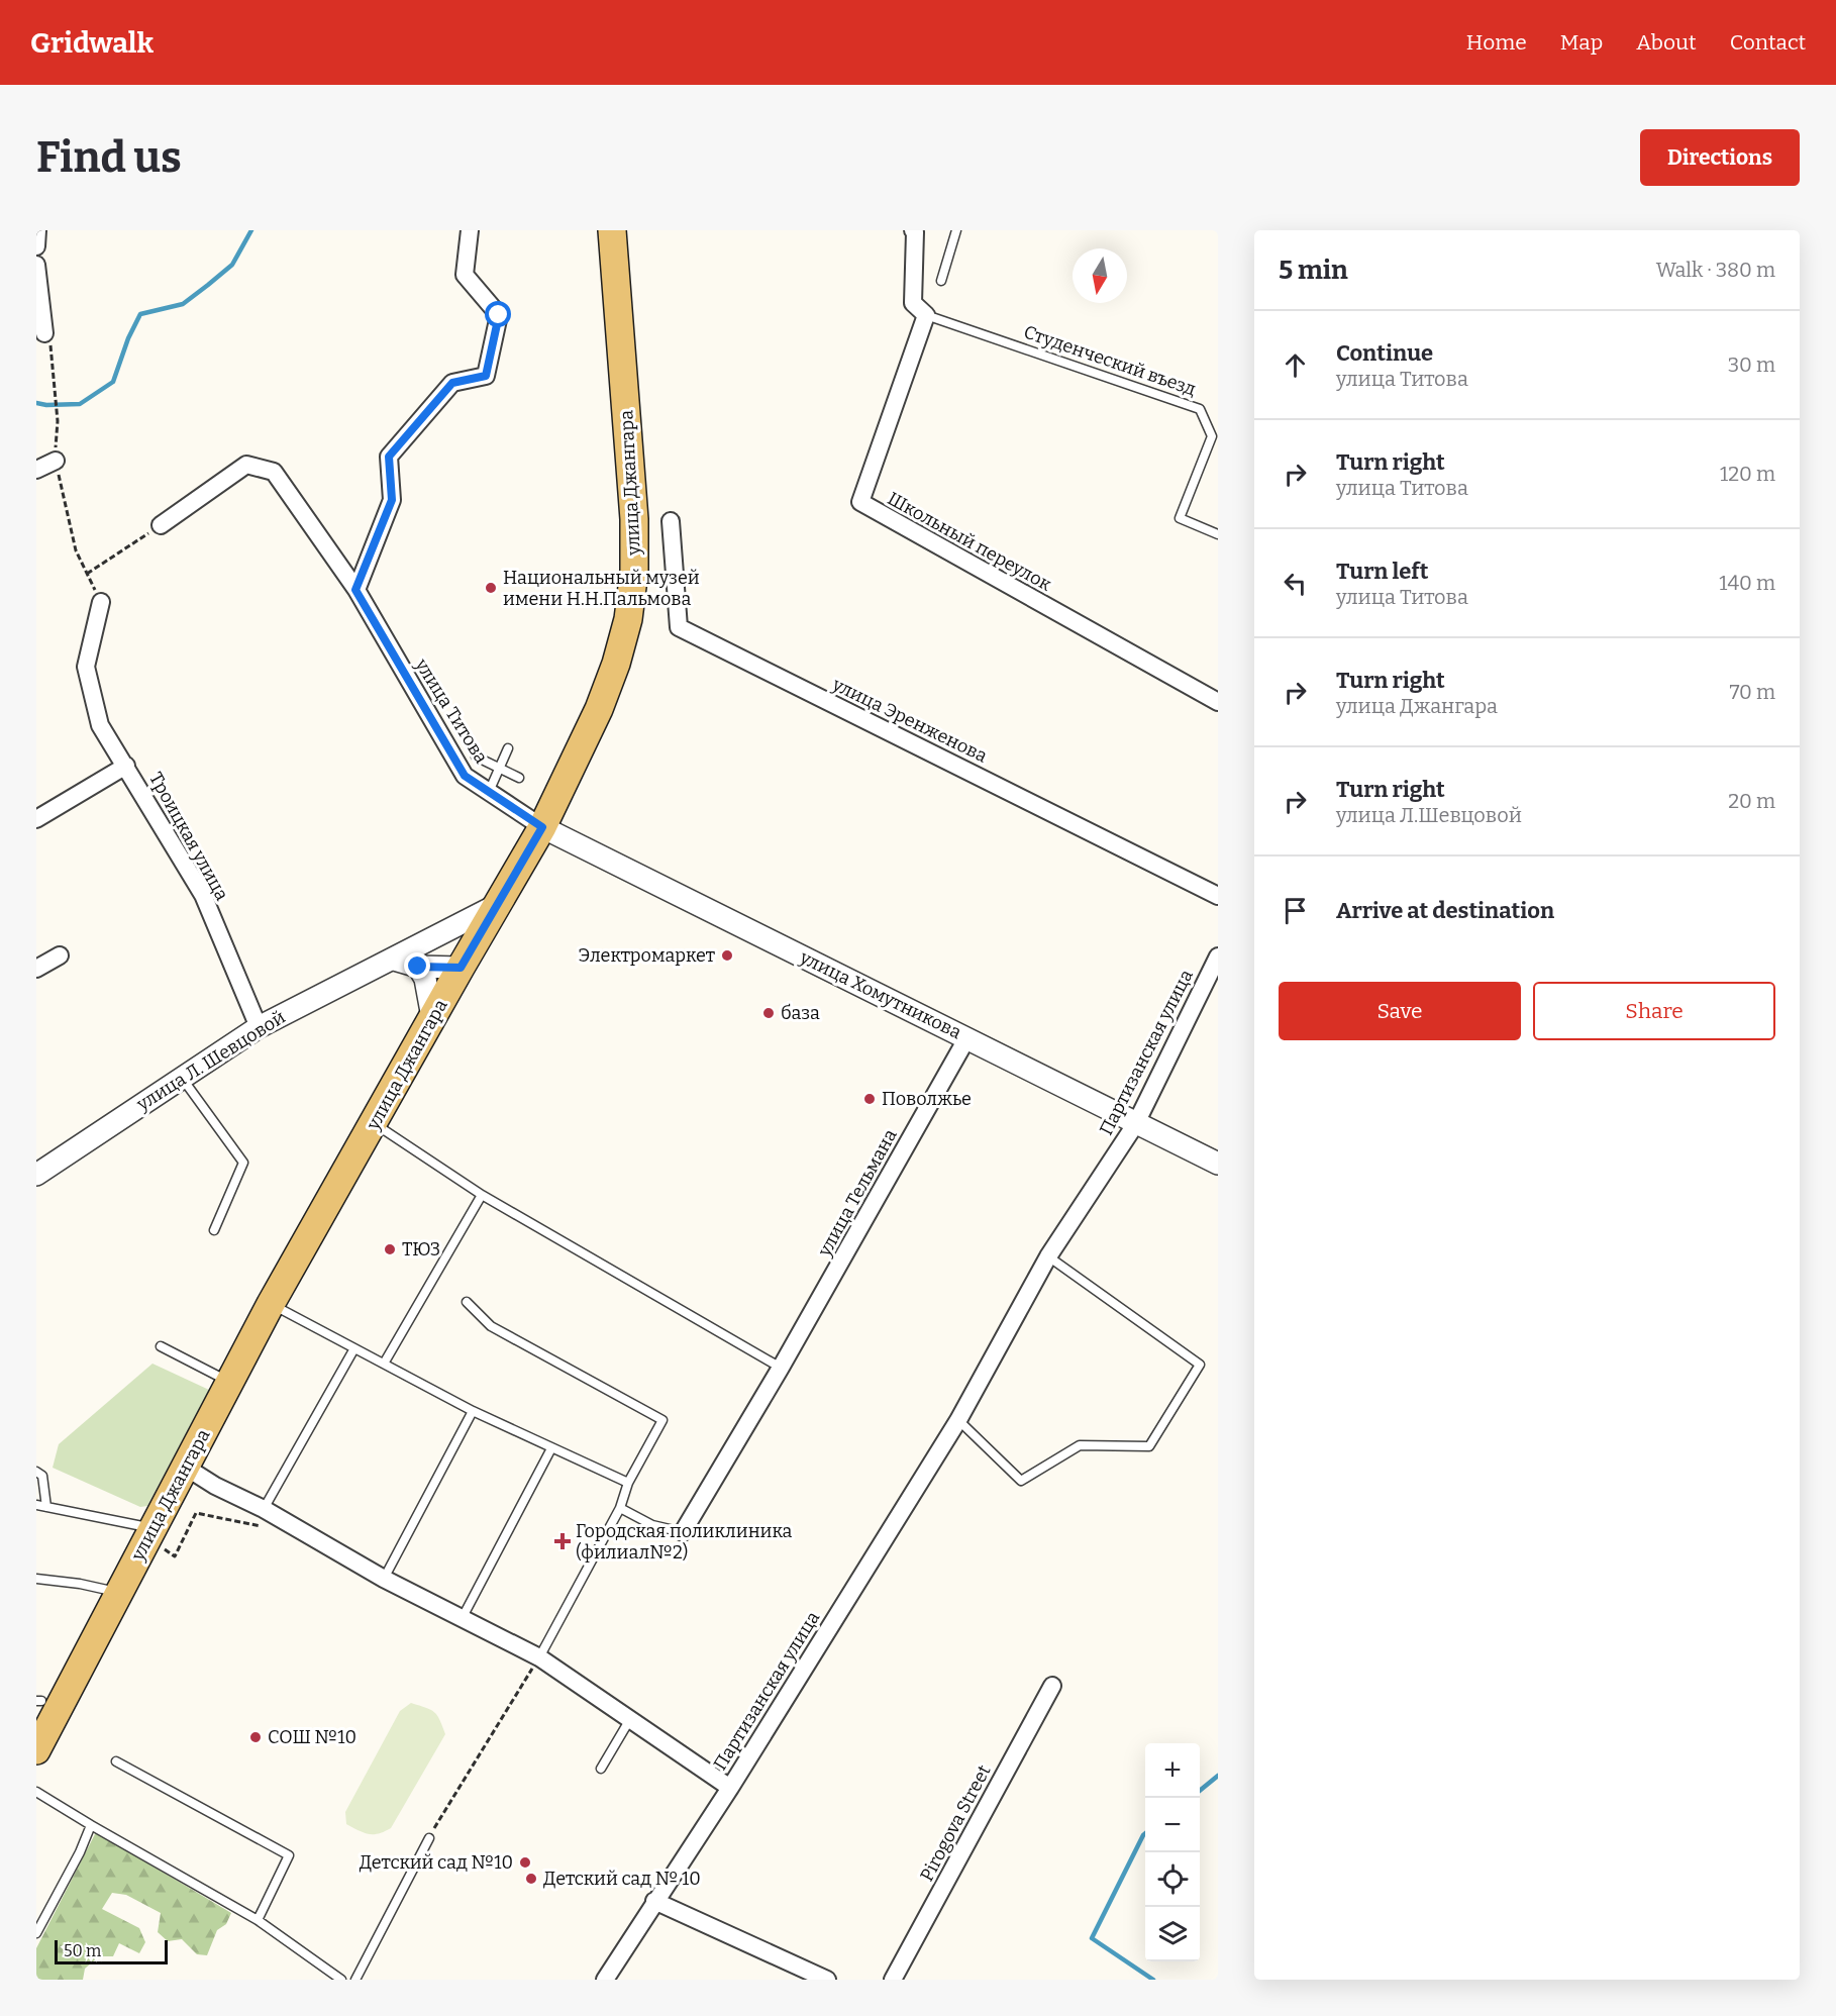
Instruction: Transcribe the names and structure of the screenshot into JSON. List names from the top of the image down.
{
  "streets": {
    "main road": ["улица Джангара"],
    "street": [
      "Школьный переулок",
      "улица Титова",
      "улица Эренженова",
      "Троицкая улица",
      "улица Хомутникова",
      "Партизанская улица",
      "улица Л. Шевцовой",
      "улица Тельмана",
      "Pirogova Street"
    ],
    "lane": ["Студенческий въезд"]
  },
  "crossings": [
    ["Студенческий въезд", "Школьный переулок"],
    ["улица Джангара", "улица Титова"],
    ["улица Джангара", "улица Хомутникова"],
    ["улица Джангара", "улица Л. Шевцовой"],
    ["улица Титова", "улица Хомутникова"],
    ["Троицкая улица", "улица Л. Шевцовой"],
    ["улица Хомутникова", "Партизанская улица"],
    ["улица Хомутникова", "улица Тельмана"]
  ],
  "places": {
    "other": [
      "Национальный музей имени Н.Н.Пальмова",
      "Электромаркет",
      "база",
      "Поволжье",
      "ТЮЗ",
      "СОШ №10",
      "Детский сад №10",
      "Детский сад № 10"
    ],
    "health": ["Городская поликлиника (филиал№2)"]
  },
  "scale_bar": "50 m",
  "north": "bottom",
  "page": {
    "header": "Gridwalk",
    "nav": [
      "Home",
      "Map",
      "About",
      "Contact"
    ],
    "buttons": [
      "Directions",
      ["Save", "Share"]
    ],
    "title": "Find us",
    "heading": ["5 min", "Walk · 380 m"],
    "list": [
      ["Continue", "улица Титова", "30 m"],
      ["Turn right", "улица Титова", "120 m"],
      ["Turn left", "улица Титова", "140 m"],
      ["Turn right", "улица Джангара", "70 m"],
      ["Turn right", "улица Л.Шевцовой", "20 m"],
      "Arrive at destination"
    ],
    "map_buttons": ["+", "−"],
    "scale": "50 m"
  }
}
